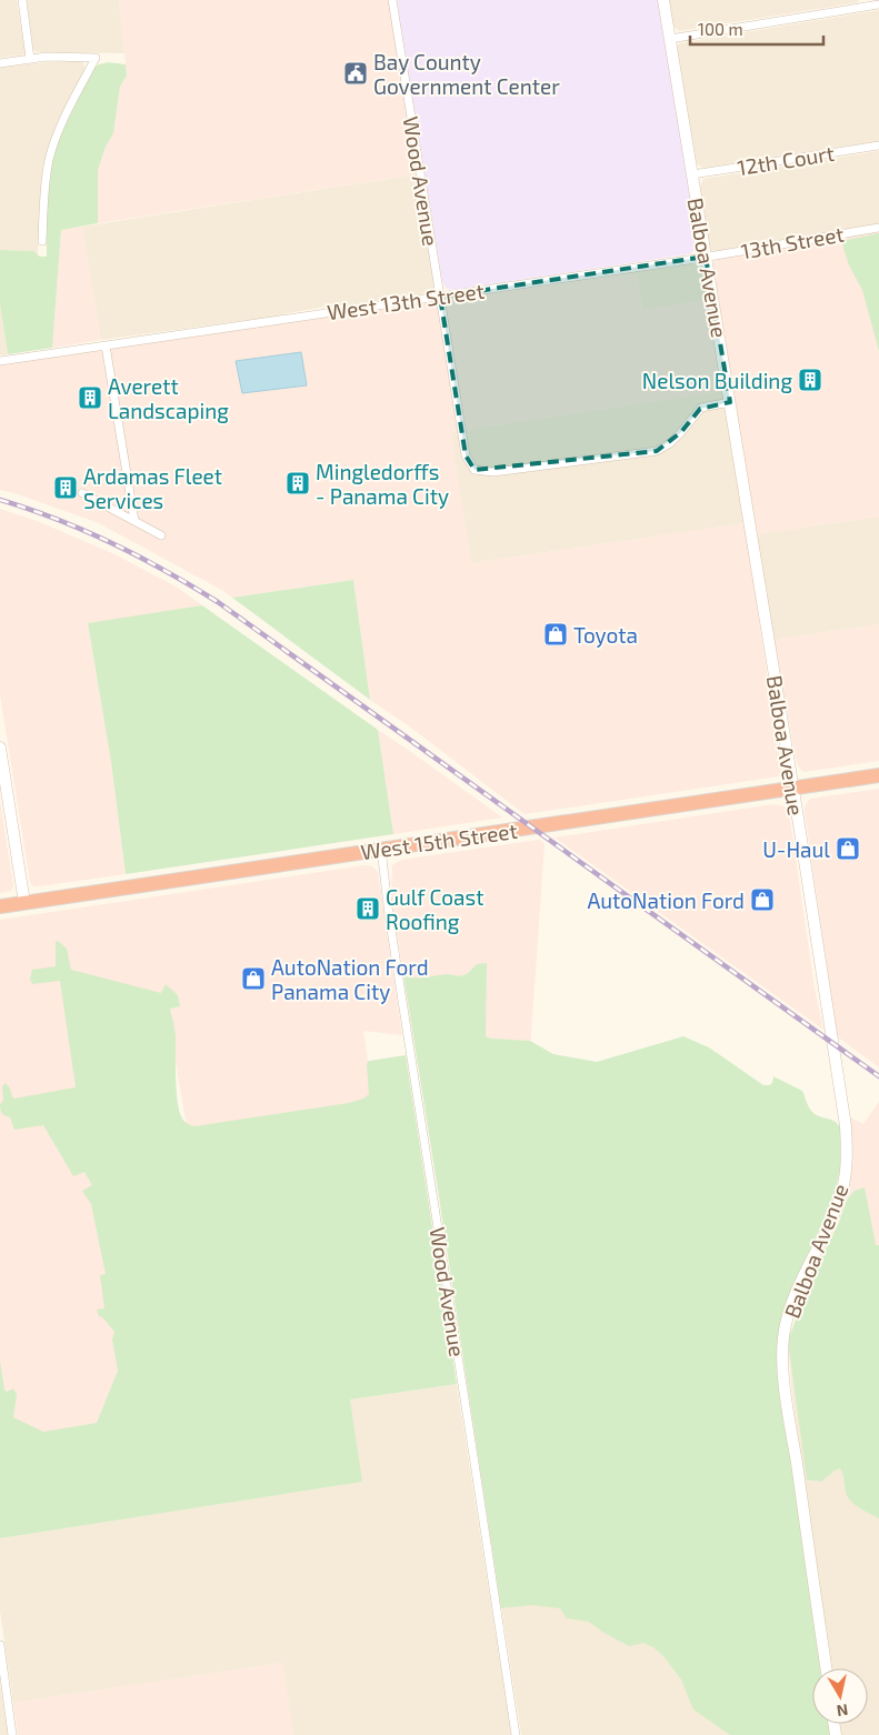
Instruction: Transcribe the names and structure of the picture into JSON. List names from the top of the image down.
{
  "streets": {
    "highway": ["West 15th Street"],
    "street": [
      "12th Court",
      "Wood Avenue",
      "13th Street",
      "Balboa Avenue",
      "West 13th Street"
    ]
  },
  "crossings": [
    ["12th Court", "Balboa Avenue"],
    ["Wood Avenue", "Balboa Avenue"],
    ["Wood Avenue", "West 13th Street"],
    ["Wood Avenue", "West 15th Street"],
    ["13th Street", "Balboa Avenue"],
    ["13th Street", "West 13th Street"],
    ["Balboa Avenue", "West 13th Street"],
    ["Balboa Avenue", "West 15th Street"]
  ],
  "places": {
    "public building": ["Bay County Government Center"],
    "building": [
      "Nelson Building",
      "Averett Landscaping",
      "Mingledorffs - Panama City",
      "Ardamas Fleet Services",
      "Gulf Coast Roofing"
    ],
    "shop": [
      "Toyota",
      "U-Haul",
      "AutoNation Ford",
      "AutoNation Ford Panama City"
    ]
  },
  "scale_bar": "100 m",
  "north": "bottom"
}
